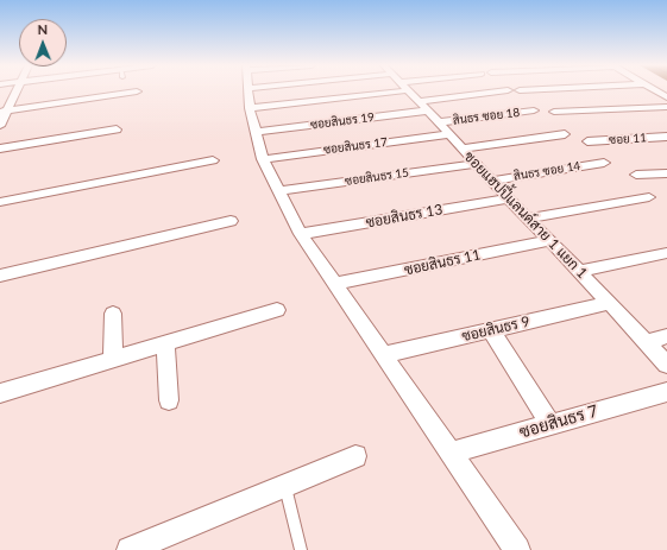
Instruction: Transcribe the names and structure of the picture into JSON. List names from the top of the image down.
{
  "streets": {
    "street": [
      "สินธร ซอย 18",
      "ซอยสินธร 19",
      "ซอย 11",
      "ซอยสินธร 17",
      "สินธร ซอย 14",
      "ซอยสินธร 15",
      "ซอยแฮปปี้แลนด์สาย 1 แยก 1",
      "ซอยสินธร 13",
      "ซอยสินธร 11",
      "ซอยสินธร 9",
      "ซอยสินธร 7"
    ]
  },
  "crossings": [
    ["สินธร ซอย 18", "ซอยแฮปปี้แลนด์สาย 1 แยก 1"],
    ["ซอยสินธร 19", "ซอยแฮปปี้แลนด์สาย 1 แยก 1"],
    ["ซอยสินธร 17", "ซอยแฮปปี้แลนด์สาย 1 แยก 1"],
    ["สินธร ซอย 14", "ซอยแฮปปี้แลนด์สาย 1 แยก 1"],
    ["ซอยสินธร 15", "ซอยแฮปปี้แลนด์สาย 1 แยก 1"],
    ["ซอยแฮปปี้แลนด์สาย 1 แยก 1", "ซอยสินธร 13"],
    ["ซอยแฮปปี้แลนด์สาย 1 แยก 1", "ซอยสินธร 11"],
    ["ซอยแฮปปี้แลนด์สาย 1 แยก 1", "ซอยสินธร 9"]
  ],
  "north": "top"
}
